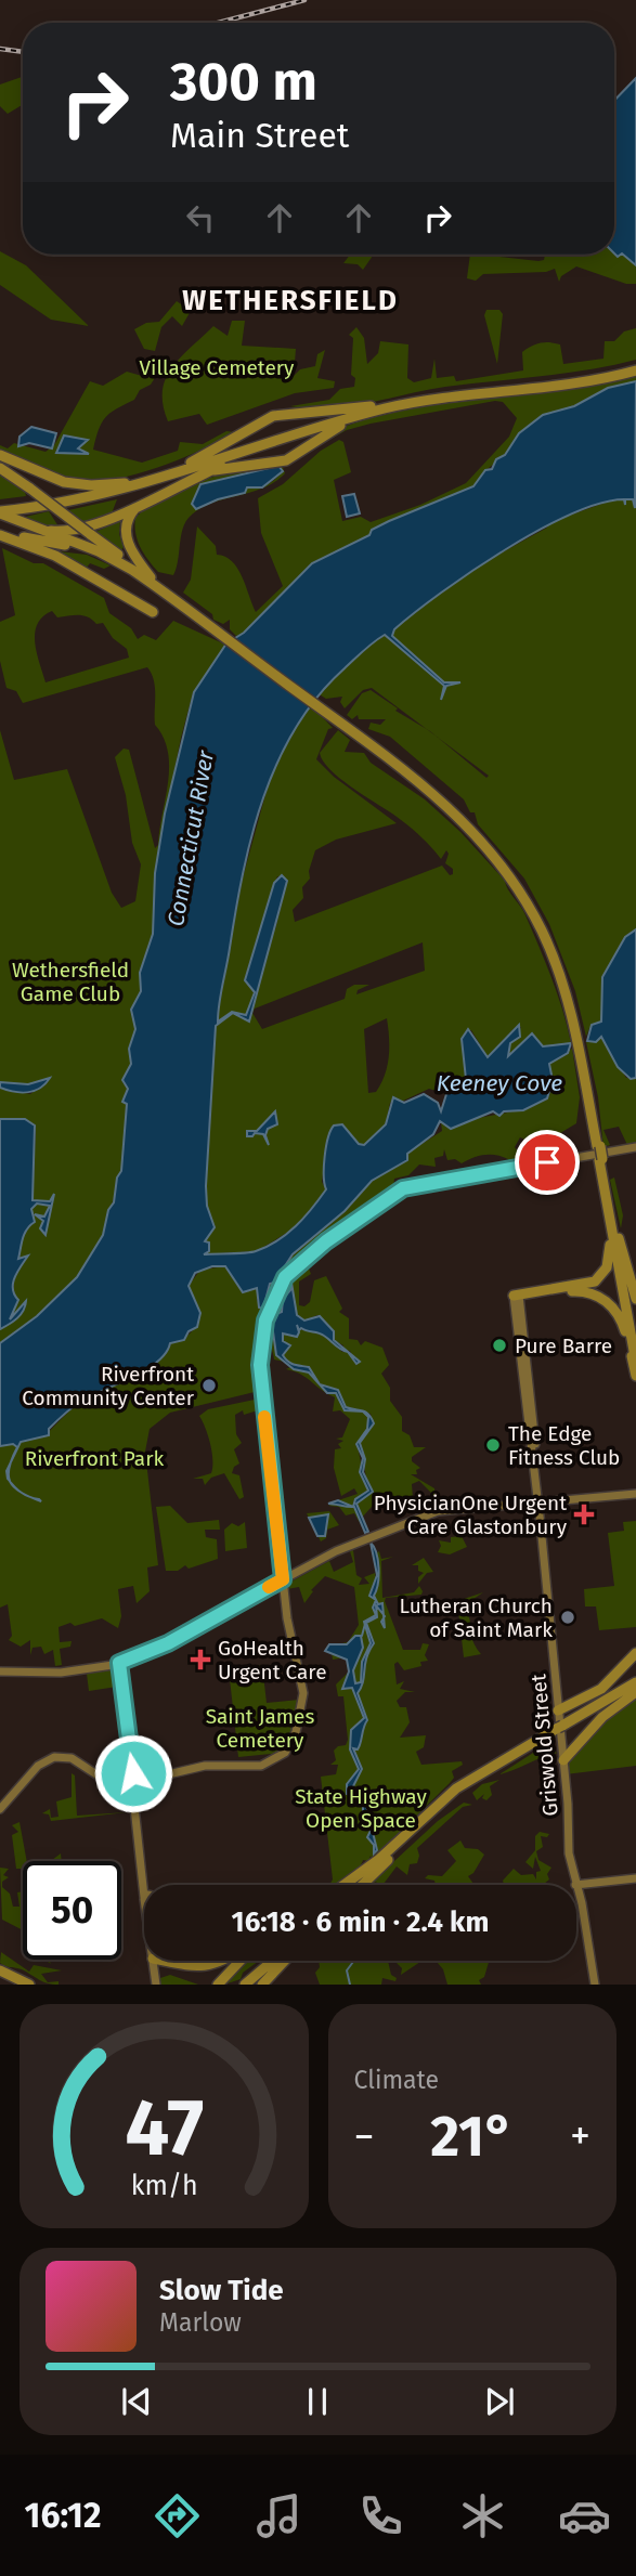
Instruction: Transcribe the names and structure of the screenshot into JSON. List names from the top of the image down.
{
  "streets": {
    "main road": ["Griswold Street"]
  },
  "districts": ["WETHERSFIELD"],
  "water": ["Connecticut River", "Keeney Cove"],
  "parks": [
    "Village Cemetery",
    "Wethersfield Game Club",
    "Riverfront Park",
    "Saint James Cemetery",
    "State Highway Open Space"
  ],
  "places": {
    "other": [
      "Pure Barre",
      "Riverfront Community Center",
      "The Edge Fitness Club",
      "Lutheran Church of Saint Mark"
    ],
    "health": ["PhysicianOne Urgent Care Glastonbury", "GoHealth Urgent Care"]
  },
  "page": {
    "turn": ["300 m", "Main Street"],
    "limit": "50",
    "trip": "16:18 · 6 min · 2.4 km",
    "tile": "Climate",
    "heat": ["−", "21°", "+"],
    "song": ["Slow Tide", "Marlow"],
    "tabs": "16:12",
    "gauge": ["47", "km/h"]
  }
}
